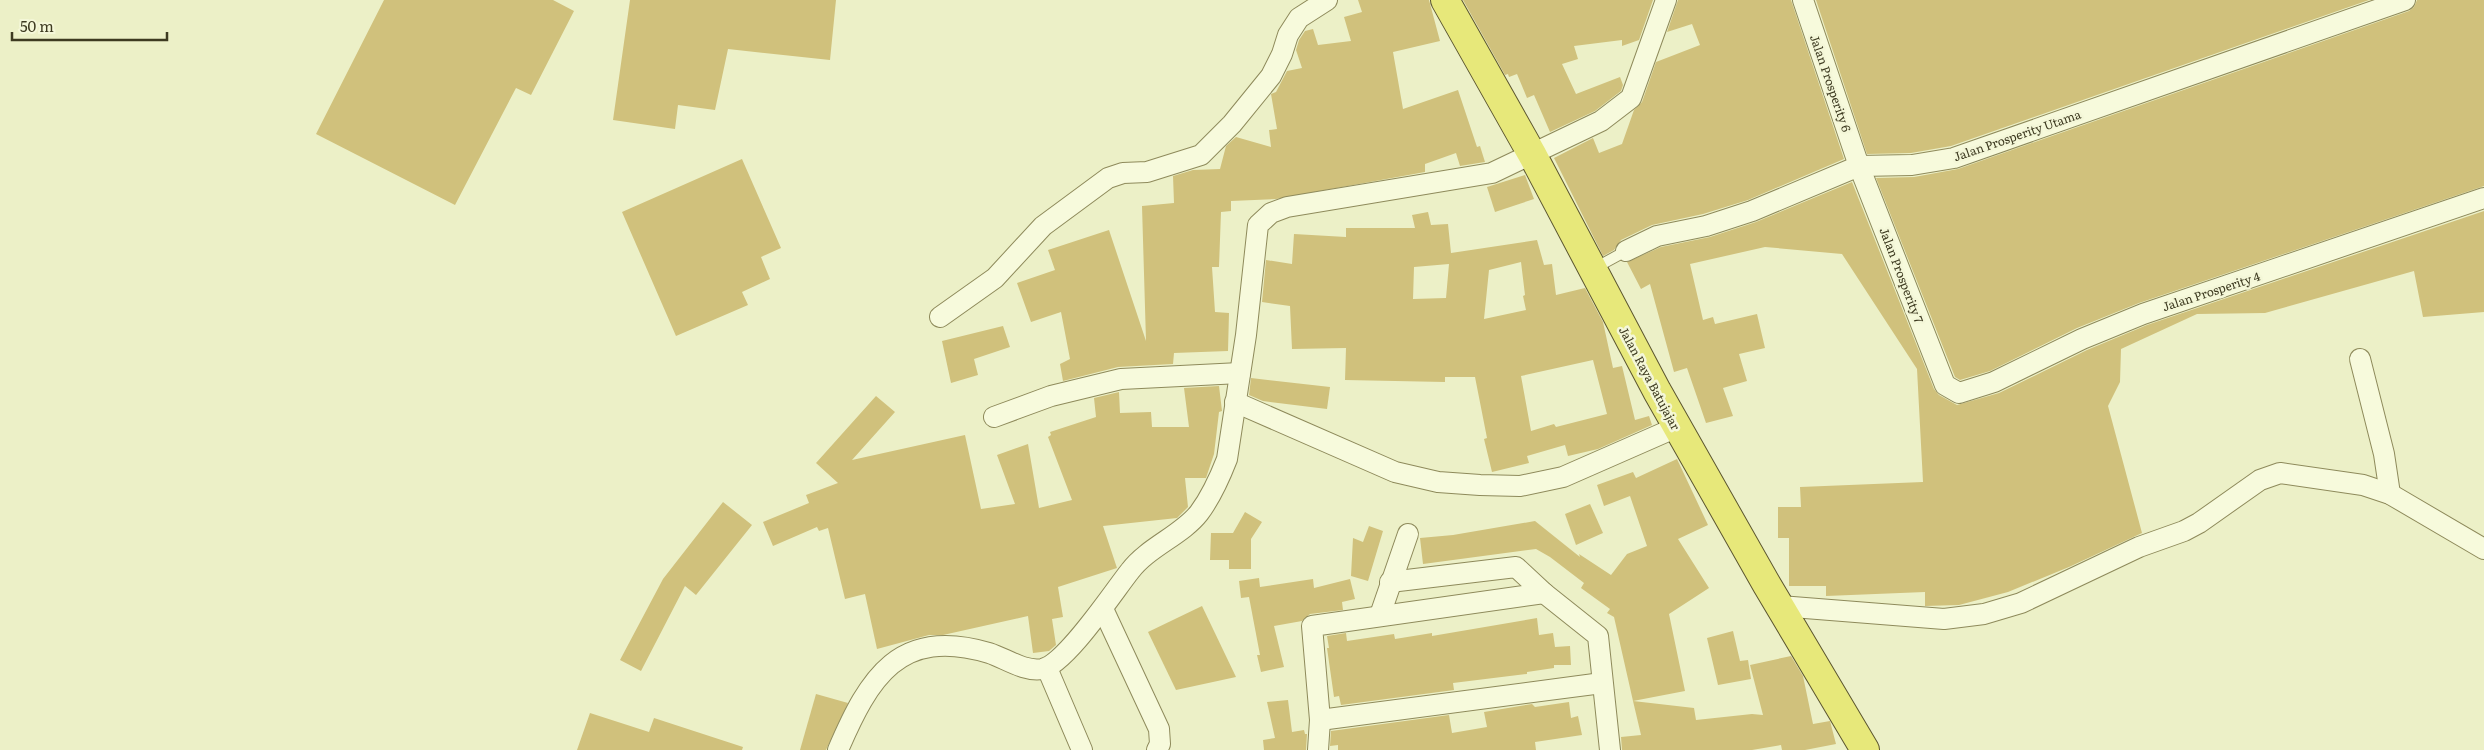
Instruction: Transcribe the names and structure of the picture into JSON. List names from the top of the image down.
{
  "streets": {
    "highway": ["Jalan Raya Batujajar"],
    "street": [
      "Jalan Prosperity 6",
      "Jalan Prosperity Utama",
      "Jalan Prosperity 7",
      "Jalan Prosperity 4"
    ]
  },
  "crossings": [
    ["Jalan Prosperity 6", "Jalan Prosperity Utama"],
    ["Jalan Prosperity 6", "Jalan Prosperity 7"],
    ["Jalan Prosperity Utama", "Jalan Prosperity 7"],
    ["Jalan Prosperity 7", "Jalan Prosperity 4"]
  ],
  "scale_bar": "50 m"
}
